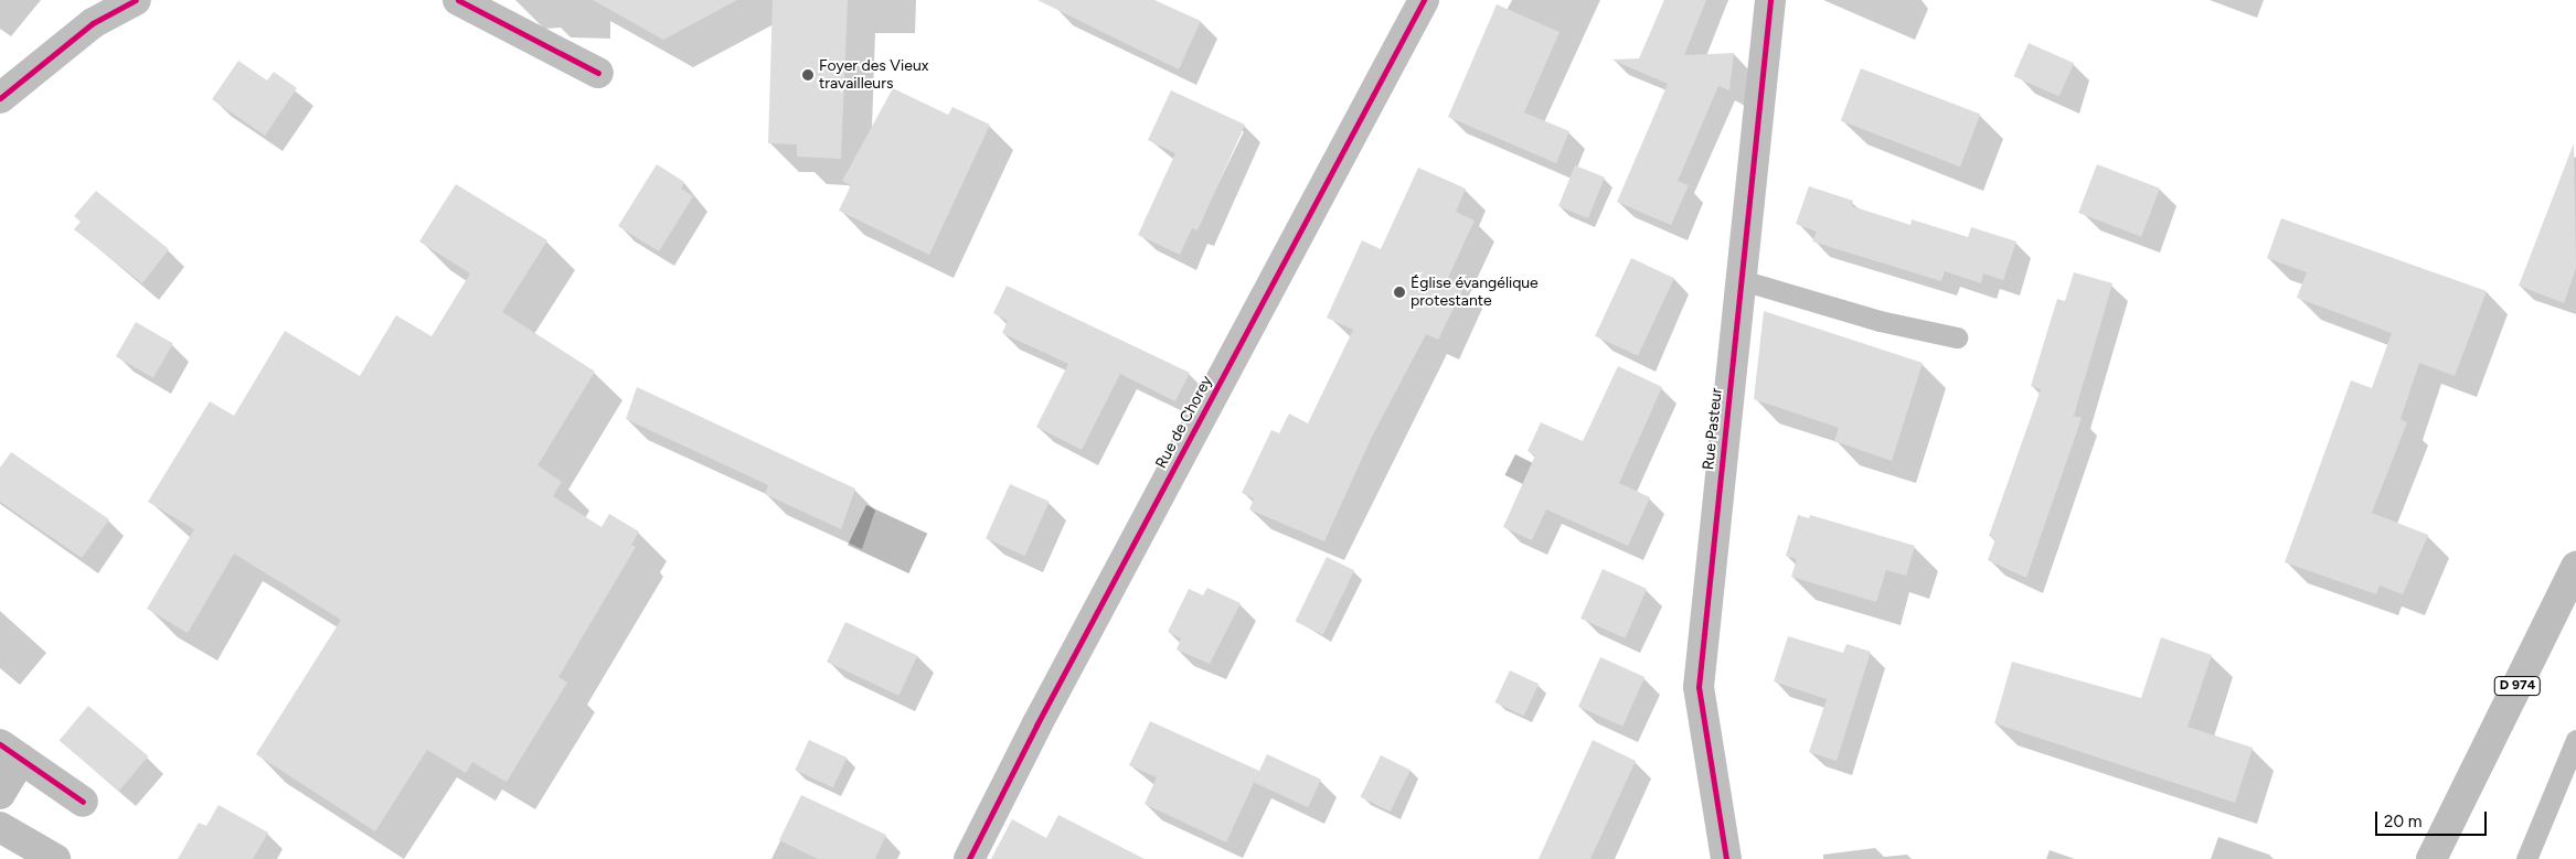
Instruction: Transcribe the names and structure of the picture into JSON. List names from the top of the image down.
{
  "streets": {
    "main road": ["D 974"],
    "street": ["Rue de Chorey", "Rue Pasteur"]
  },
  "places": ["Foyer des Vieux travailleurs", "Église évangélique protestante"],
  "scale_bar": "20 m"
}
